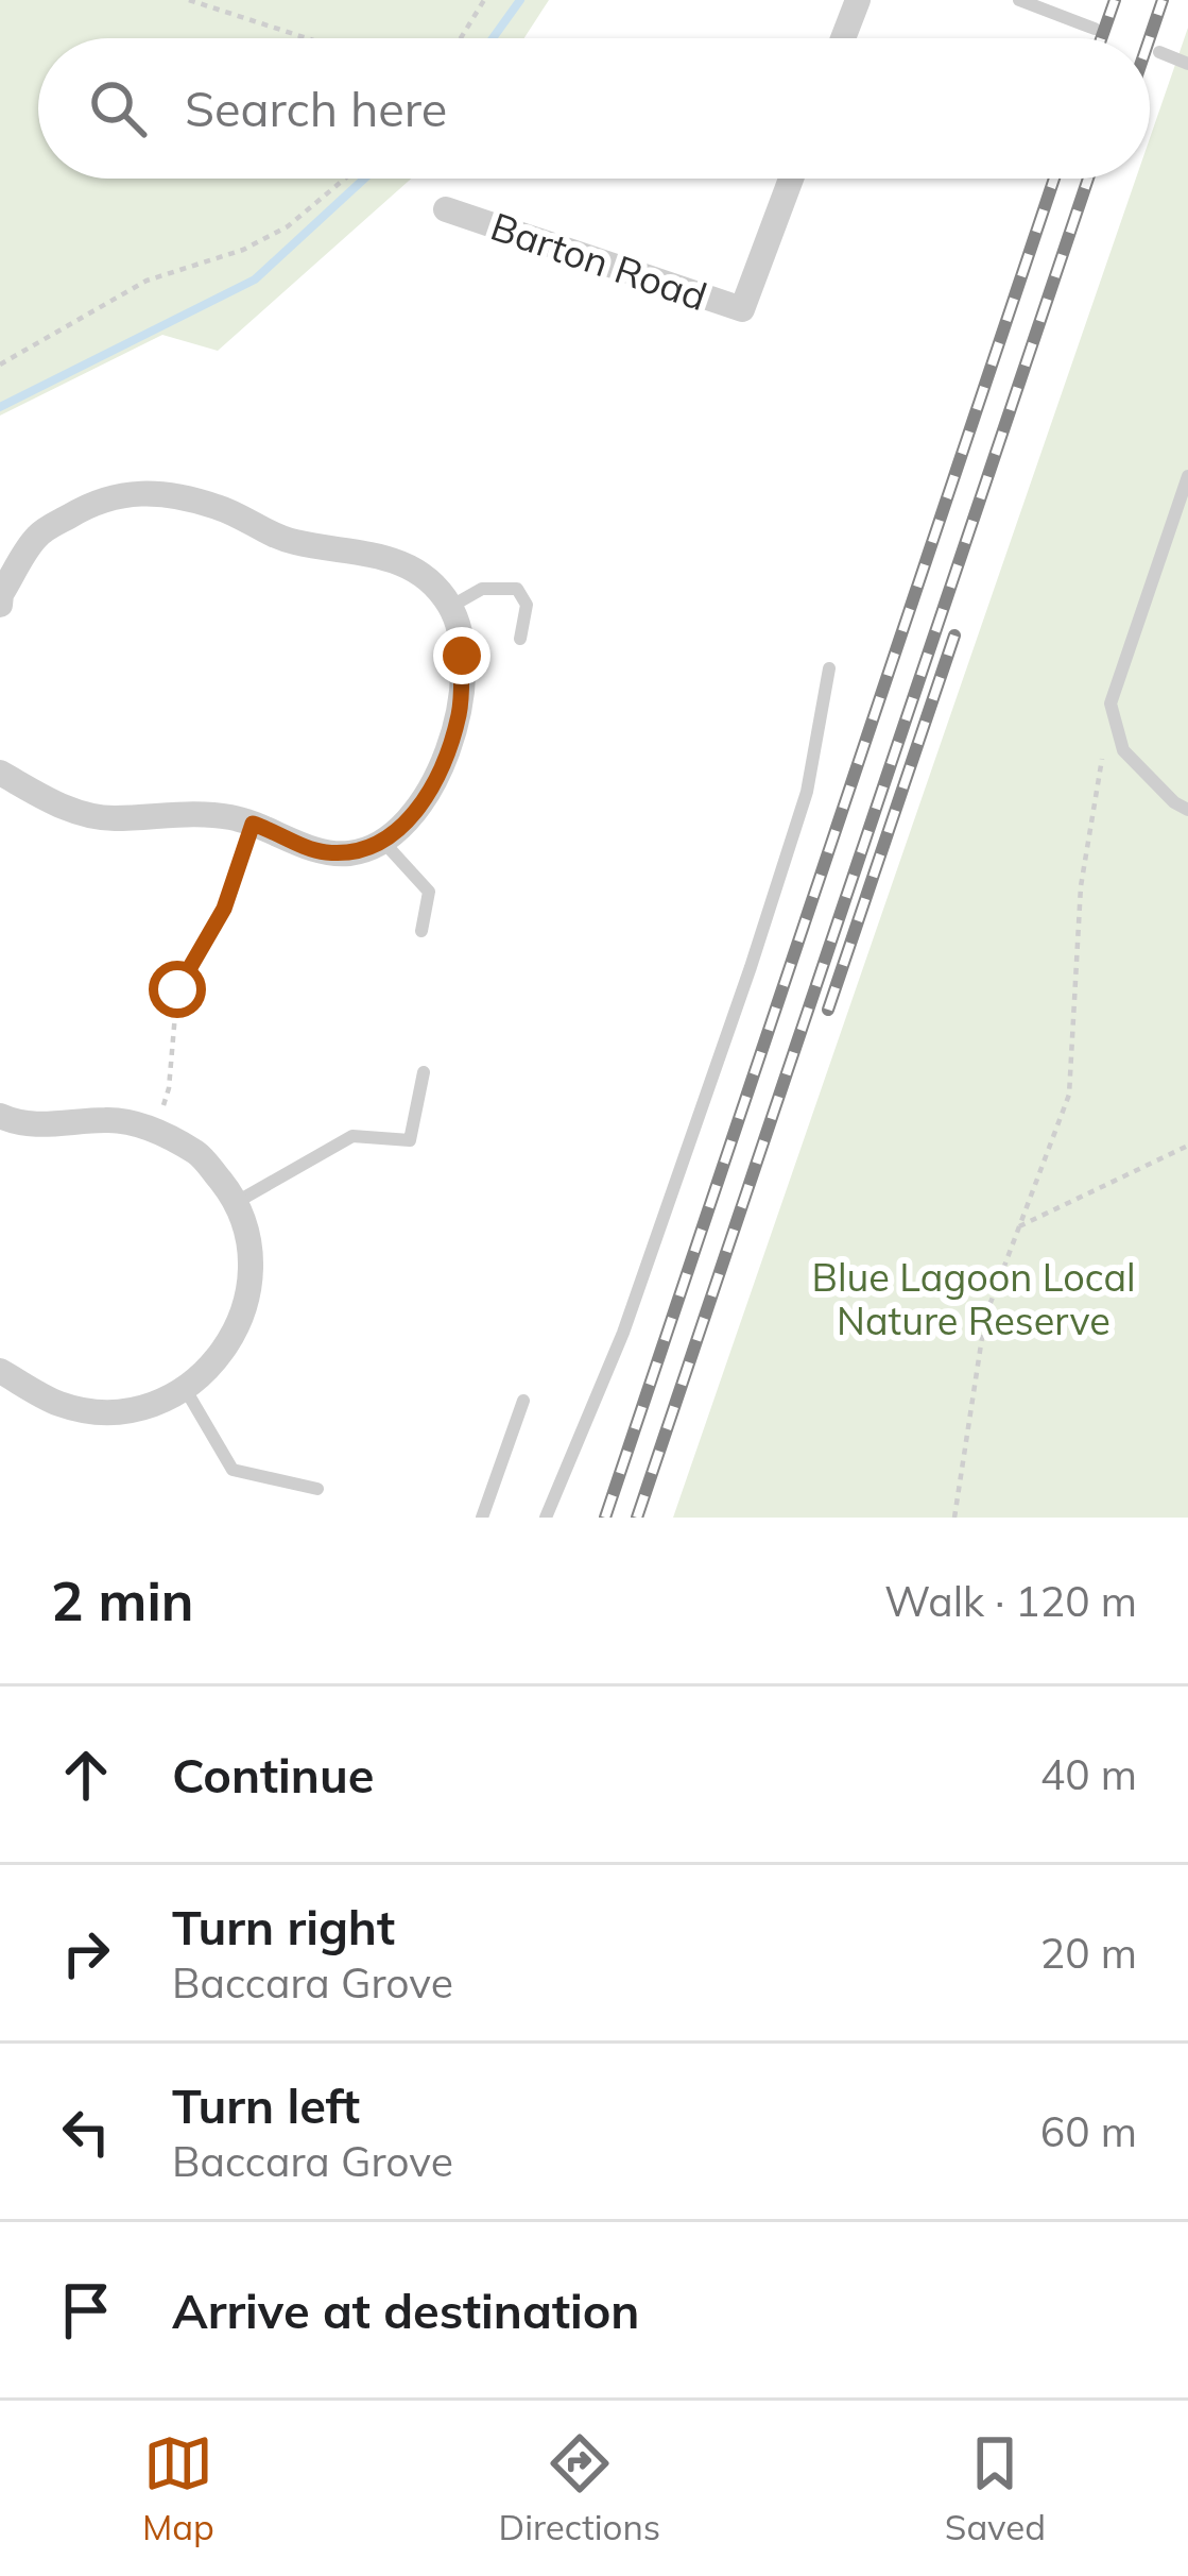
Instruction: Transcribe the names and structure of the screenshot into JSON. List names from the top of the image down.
{
  "streets": {
    "street": ["Barton Road"]
  },
  "parks": ["Blue Lagoon Local Nature Reserve"],
  "page": {
    "search": "Search here",
    "heading": ["2 min", "Walk · 120 m"],
    "list": [
      ["Continue", "40 m"],
      ["Turn right", "Baccara Grove", "20 m"],
      ["Turn left", "Baccara Grove", "60 m"],
      "Arrive at destination"
    ],
    "nav": ["Map", "Directions", "Saved"]
  }
}
